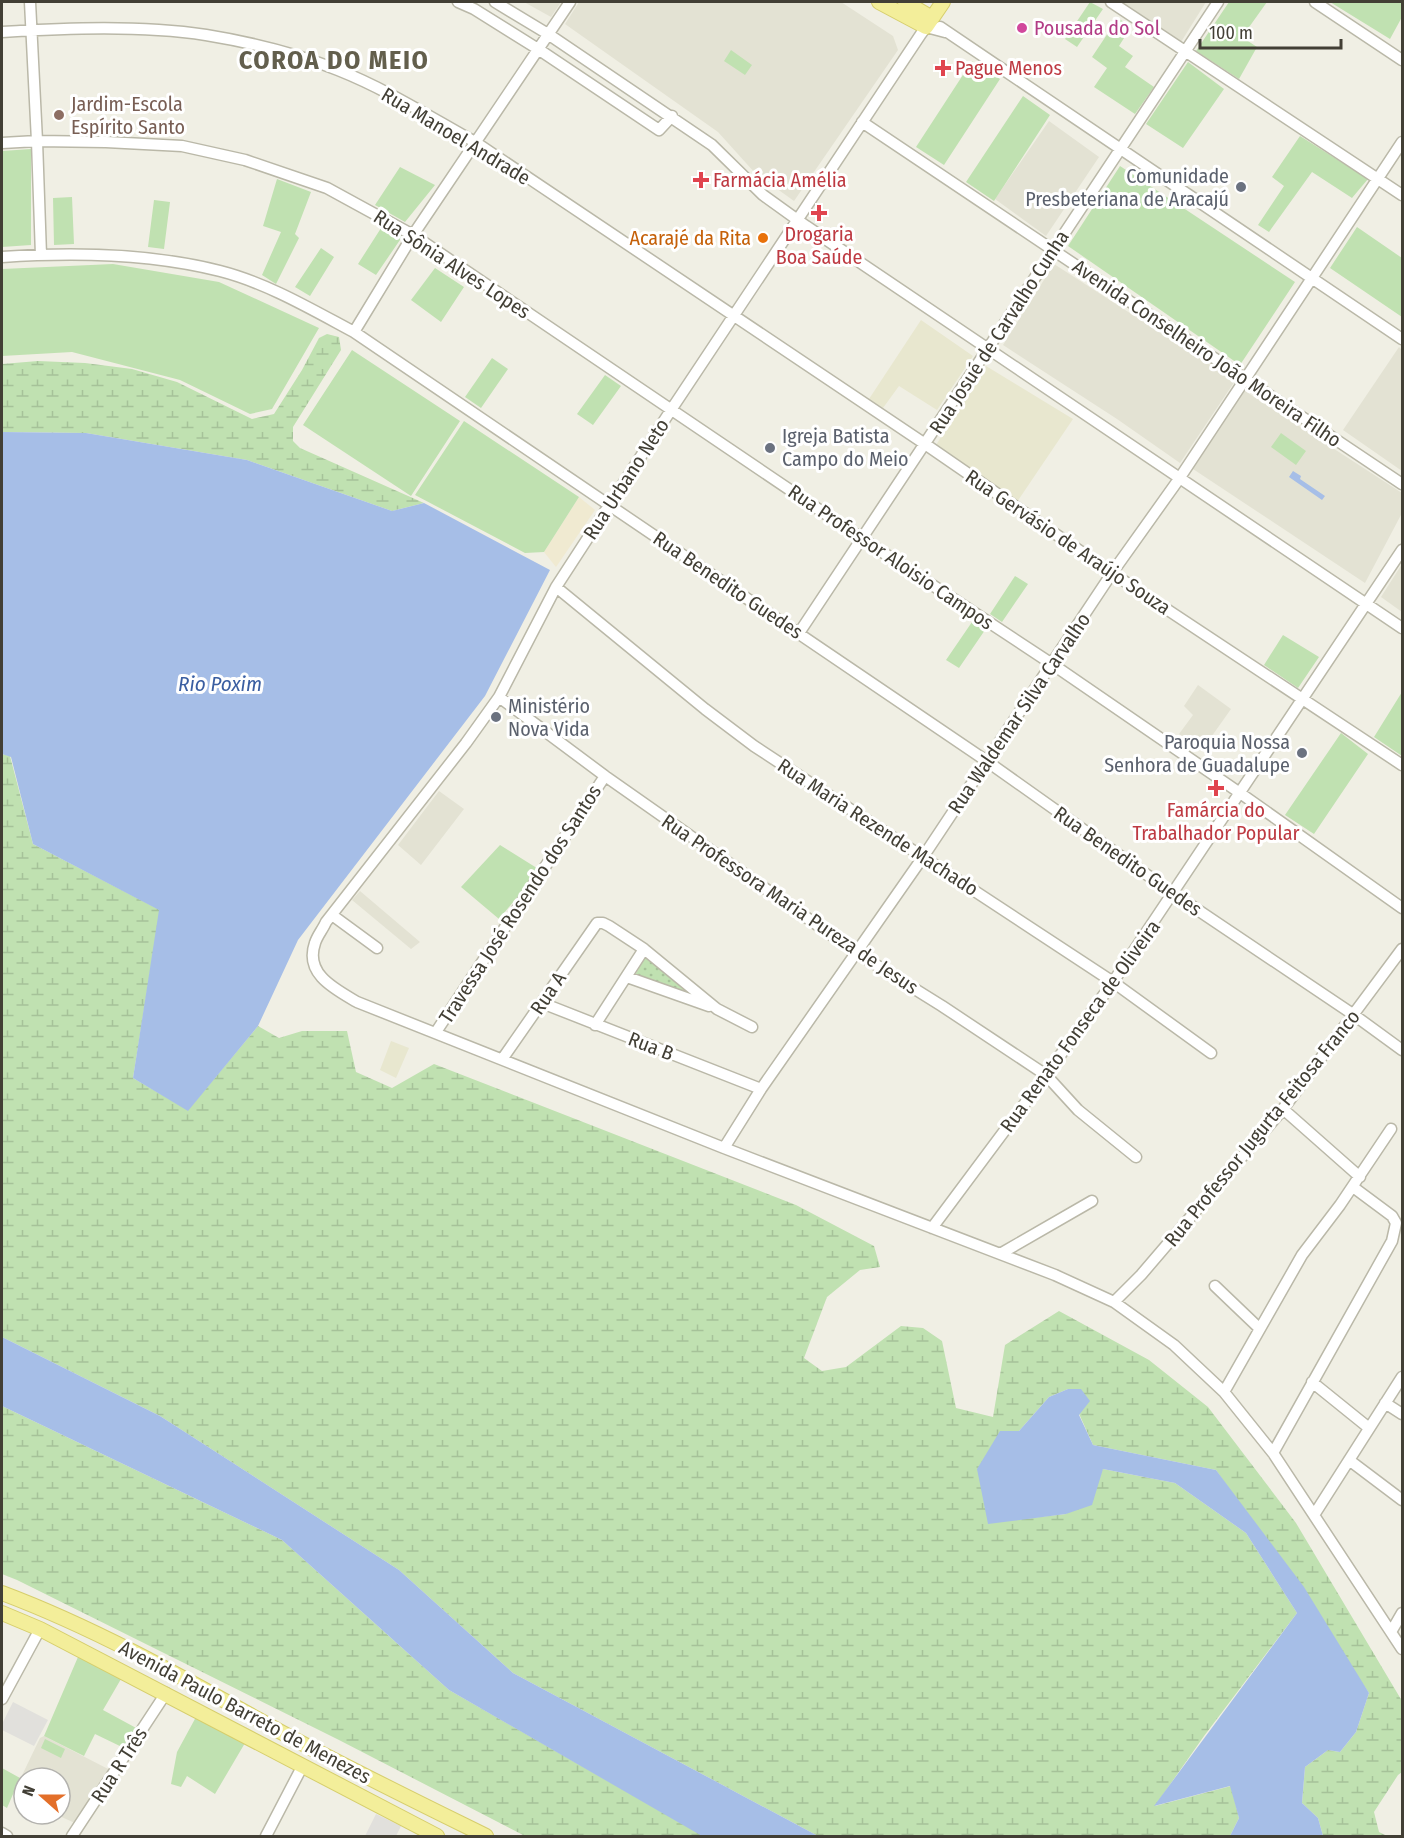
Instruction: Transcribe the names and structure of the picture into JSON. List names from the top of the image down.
{
  "streets": {
    "main road": ["Rua Urbano Neto", "Avenida Paulo Barreto de Menezes"],
    "street": [
      "Rua Manoel Andrade",
      "Rua Sônia Alves Lopes",
      "Rua Josué de Carvalho Cunha",
      "Avenida Conselheiro João Moreira Filho",
      "Rua Gervásio de Araújo Souza",
      "Rua Professor Aloisio Campos",
      "Rua Benedito Guedes",
      "Rua Waldemar Silva Carvalho",
      "Rua Maria Rezende Machado",
      "Travessa José Rosendo dos Santos",
      "Rua Professora Maria Pureza de Jesus",
      "Rua A",
      "Rua Renato Fonseca de Oliveira",
      "Rua B",
      "Rua Professor Jugurta Feitosa Franco",
      "Rua R Três"
    ]
  },
  "crossings": [
    ["Rua Manoel Andrade", "Rua Urbano Neto"],
    ["Rua Manoel Andrade", "Rua Gervásio de Araújo Souza"],
    ["Rua Sônia Alves Lopes", "Rua Urbano Neto"],
    ["Rua Sônia Alves Lopes", "Rua Professor Aloisio Campos"],
    ["Rua Josué de Carvalho Cunha", "Avenida Conselheiro João Moreira Filho"],
    ["Rua Josué de Carvalho Cunha", "Rua Gervásio de Araújo Souza"],
    ["Rua Josué de Carvalho Cunha", "Rua Professor Aloisio Campos"],
    ["Rua Josué de Carvalho Cunha", "Rua Benedito Guedes"],
    ["Avenida Conselheiro João Moreira Filho", "Rua Urbano Neto"],
    ["Avenida Conselheiro João Moreira Filho", "Rua Waldemar Silva Carvalho"],
    ["Rua Urbano Neto", "Rua Gervásio de Araújo Souza"],
    ["Rua Urbano Neto", "Rua Professor Aloisio Campos"],
    ["Rua Urbano Neto", "Rua Benedito Guedes"],
    ["Rua Urbano Neto", "Rua Maria Rezende Machado"],
    ["Rua Urbano Neto", "Travessa José Rosendo dos Santos"],
    ["Rua Urbano Neto", "Rua Professora Maria Pureza de Jesus"],
    ["Rua Gervásio de Araújo Souza", "Rua Waldemar Silva Carvalho"],
    ["Rua Gervásio de Araújo Souza", "Rua Renato Fonseca de Oliveira"],
    ["Rua Professor Aloisio Campos", "Rua Waldemar Silva Carvalho"],
    ["Rua Professor Aloisio Campos", "Rua Renato Fonseca de Oliveira"],
    ["Rua Benedito Guedes", "Rua Waldemar Silva Carvalho"],
    ["Rua Benedito Guedes", "Rua Renato Fonseca de Oliveira"],
    ["Rua Benedito Guedes", "Rua Professor Jugurta Feitosa Franco"],
    ["Rua Waldemar Silva Carvalho", "Rua Maria Rezende Machado"],
    ["Rua Waldemar Silva Carvalho", "Rua Professora Maria Pureza de Jesus"],
    ["Rua Waldemar Silva Carvalho", "Rua B"],
    ["Rua Maria Rezende Machado", "Rua Renato Fonseca de Oliveira"],
    ["Travessa José Rosendo dos Santos", "Rua Professora Maria Pureza de Jesus"],
    ["Rua Professora Maria Pureza de Jesus", "Rua Renato Fonseca de Oliveira"],
    ["Rua A", "Rua B"],
    ["Avenida Paulo Barreto de Menezes", "Rua R Três"]
  ],
  "districts": ["COROA DO MEIO"],
  "water": ["Rio Poxim"],
  "places": {
    "other": [
      "Pousada do Sol",
      "Jardim-Escola Espírito Santo",
      "Comunidade Presbeteriana de Aracajú",
      "Acarajé da Rita",
      "Igreja Batista Campo do Meio",
      "Ministério Nova Vida",
      "Paroquia Nossa Senhora de Guadalupe"
    ],
    "health": [
      "Pague Menos",
      "Farmácia Amélia",
      "Drogaria Boa Saúde",
      "Famárcia do Trabalhador Popular"
    ]
  },
  "scale_bar": "100 m",
  "north": "left"
}
